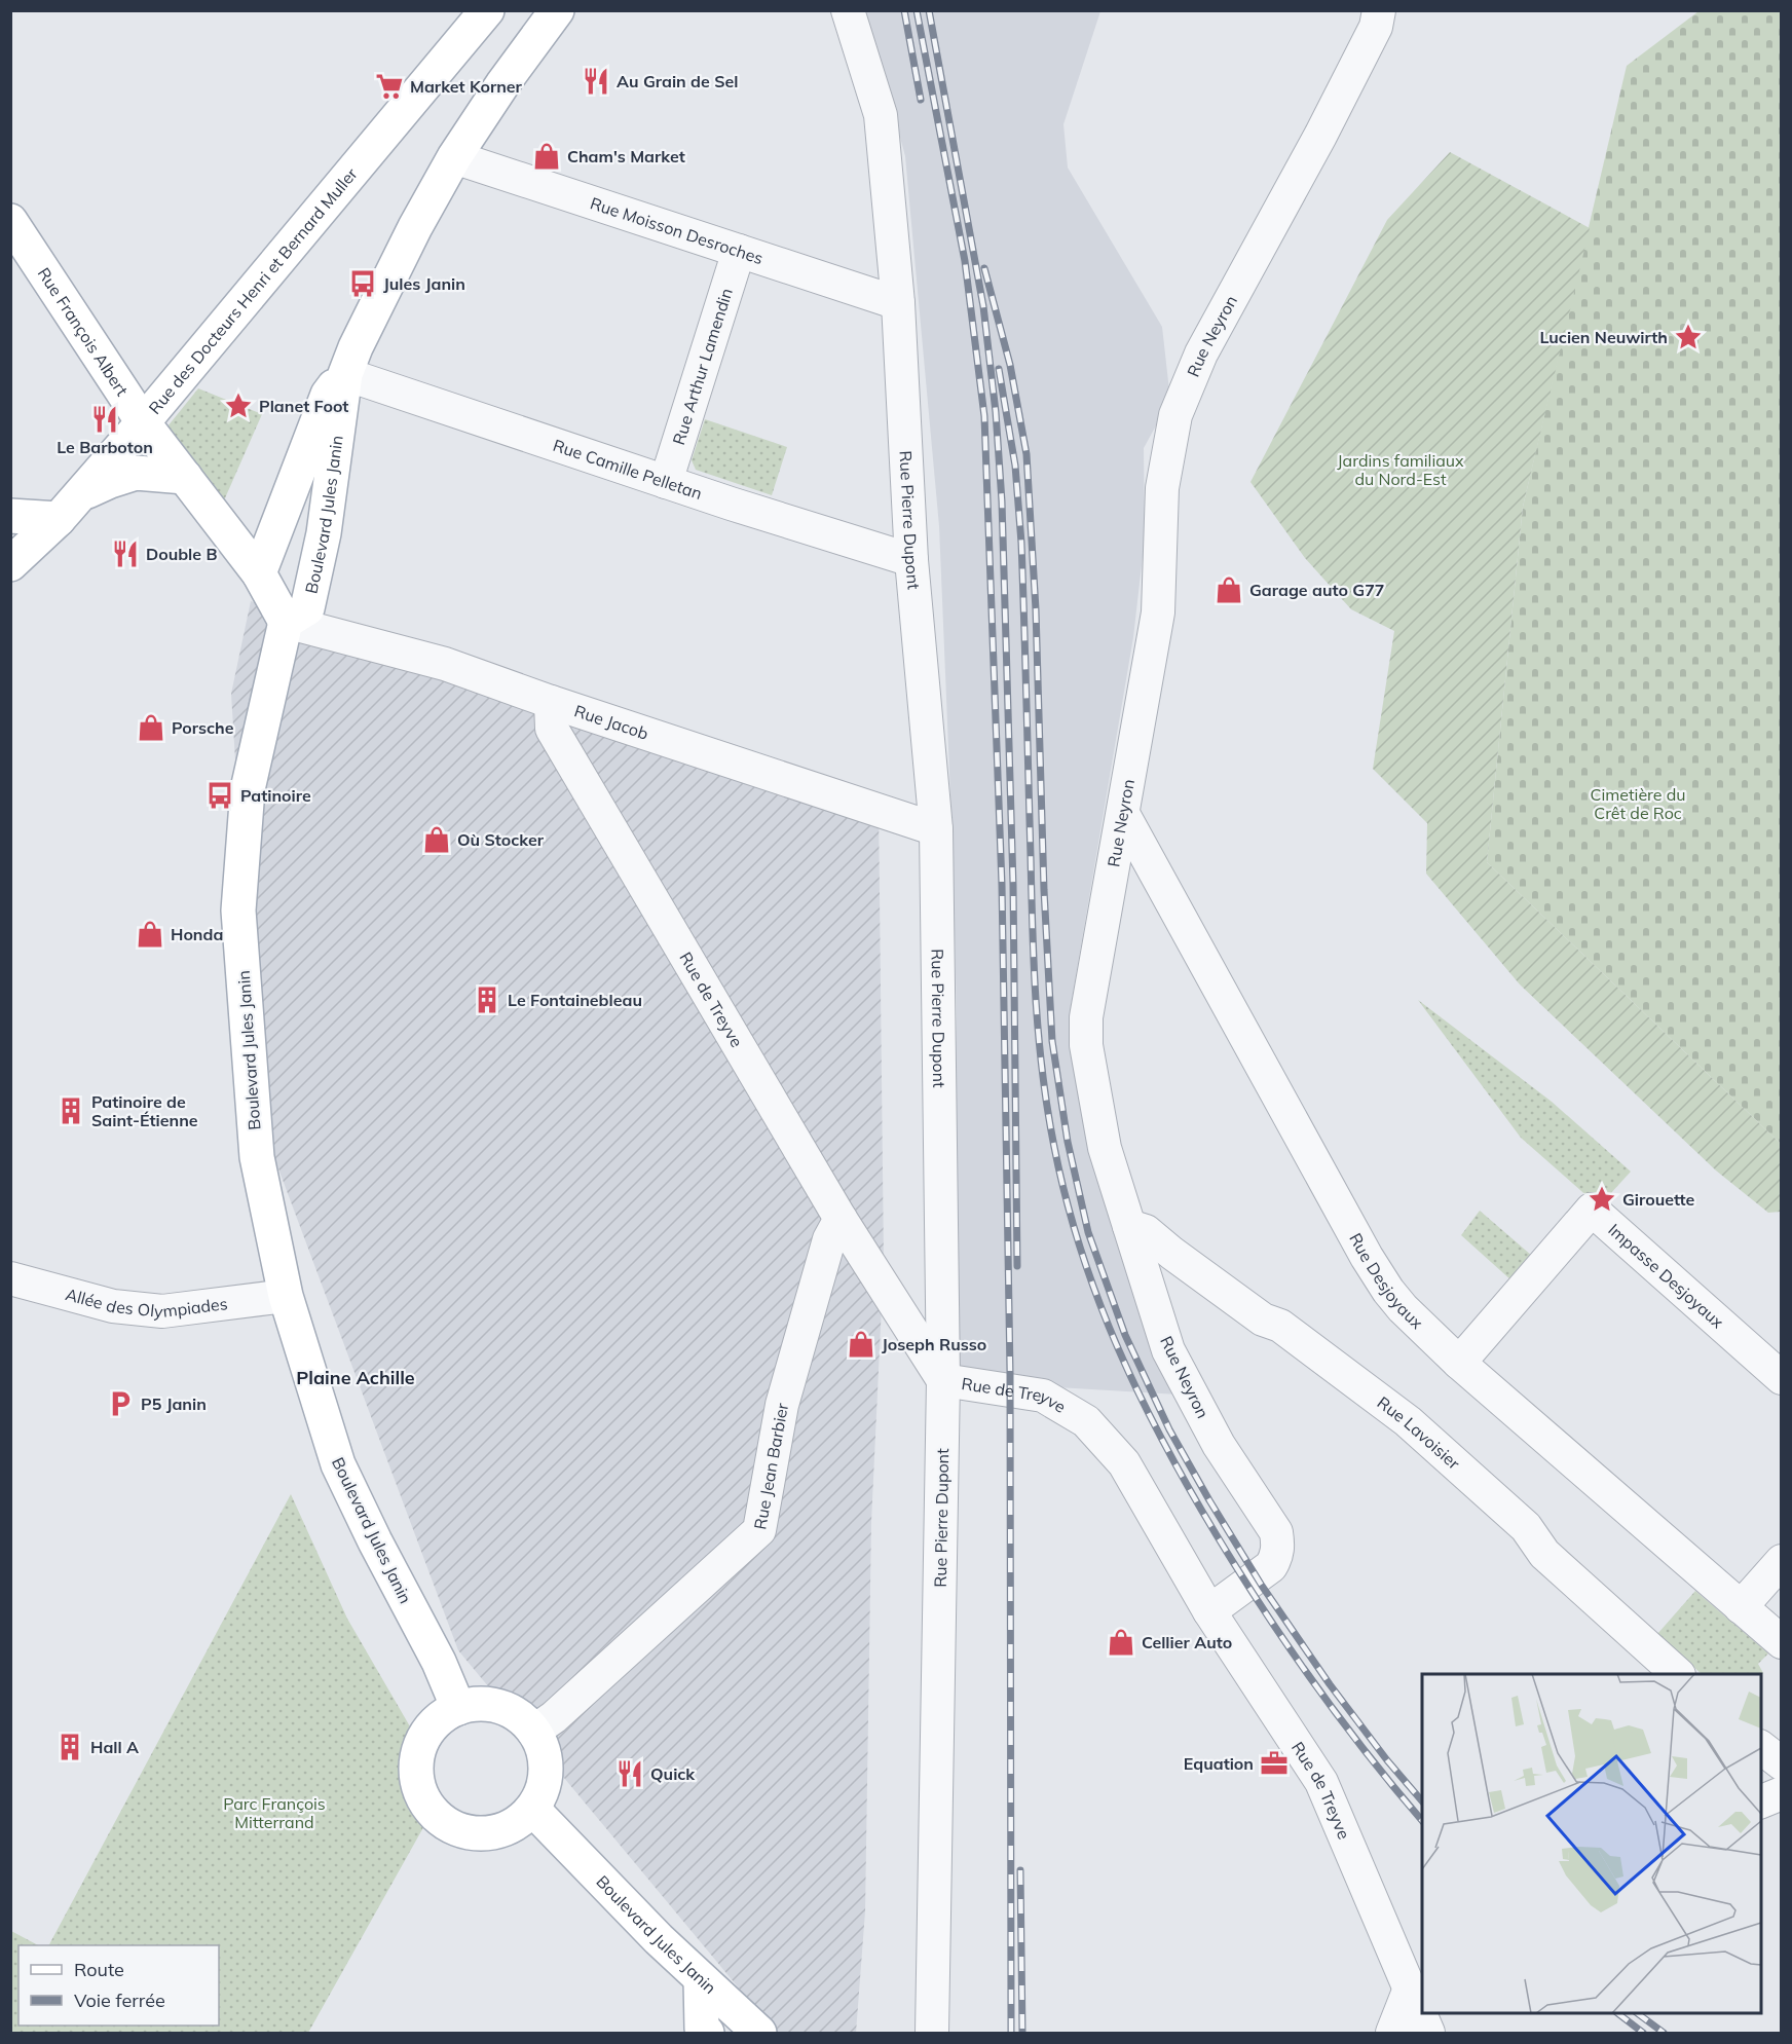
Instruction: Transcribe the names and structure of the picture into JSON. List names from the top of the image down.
{
  "streets": {
    "main road": ["Rue des Docteurs Henri et Bernard Muller", "Rue François Albert", "Boulevard Jules Janin"],
    "street": [
      "Rue Moisson Desroches",
      "Rue Neyron",
      "Rue Arthur Lamendin",
      "Rue Camille Pelletan",
      "Rue Pierre Dupont",
      "Rue Jacob",
      "Rue de Treyve",
      "Impasse Desjoyaux",
      "Rue Desjoyaux",
      "Allée des Olympiades",
      "Rue Lavoisier",
      "Rue Jean Barbier"
    ]
  },
  "crossings": [
    ["Rue Moisson Desroches", "Rue Arthur Lamendin"],
    ["Rue Moisson Desroches", "Boulevard Jules Janin"],
    ["Rue Moisson Desroches", "Rue Pierre Dupont"],
    ["Rue des Docteurs Henri et Bernard Muller", "Rue François Albert"],
    ["Rue François Albert", "Boulevard Jules Janin"],
    ["Rue François Albert", "Rue Jacob"],
    ["Rue Neyron", "Rue de Treyve"],
    ["Rue Neyron", "Rue Desjoyaux"],
    ["Rue Neyron", "Rue Lavoisier"],
    ["Rue Arthur Lamendin", "Rue Camille Pelletan"],
    ["Rue Camille Pelletan", "Boulevard Jules Janin"],
    ["Rue Camille Pelletan", "Rue Pierre Dupont"],
    ["Boulevard Jules Janin", "Rue Jacob"],
    ["Boulevard Jules Janin", "Allée des Olympiades"],
    ["Boulevard Jules Janin", "Rue Jean Barbier"],
    ["Rue Pierre Dupont", "Rue Jacob"],
    ["Rue Pierre Dupont", "Rue de Treyve"],
    ["Rue Jacob", "Rue de Treyve"],
    ["Rue de Treyve", "Rue Jean Barbier"],
    ["Impasse Desjoyaux", "Rue Desjoyaux"]
  ],
  "districts": ["Plaine Achille"],
  "parks": ["Jardins familiaux du Nord-Est", "Cimetière du Crêt de Roc", "Parc François Mitterrand"],
  "places": {
    "restaurant": [
      "Au Grain de Sel",
      "Le Barboton",
      "Double B",
      "Quick"
    ],
    "supermarket": ["Market Korner"],
    "shop": [
      "Cham's Market",
      "Garage auto G77",
      "Porsche",
      "Où Stocker",
      "Honda",
      "Joseph Russo",
      "Cellier Auto"
    ],
    "bus stop": ["Jules Janin", "Patinoire"],
    "place": ["Lucien Neuwirth", "Planet Foot", "Girouette"],
    "building": ["Le Fontainebleau", "Patinoire de Saint-Étienne", "Hall A"],
    "parking": ["P5 Janin"],
    "office": ["Equation"]
  },
  "legend": ["Route", "Voie ferrée"]
}
